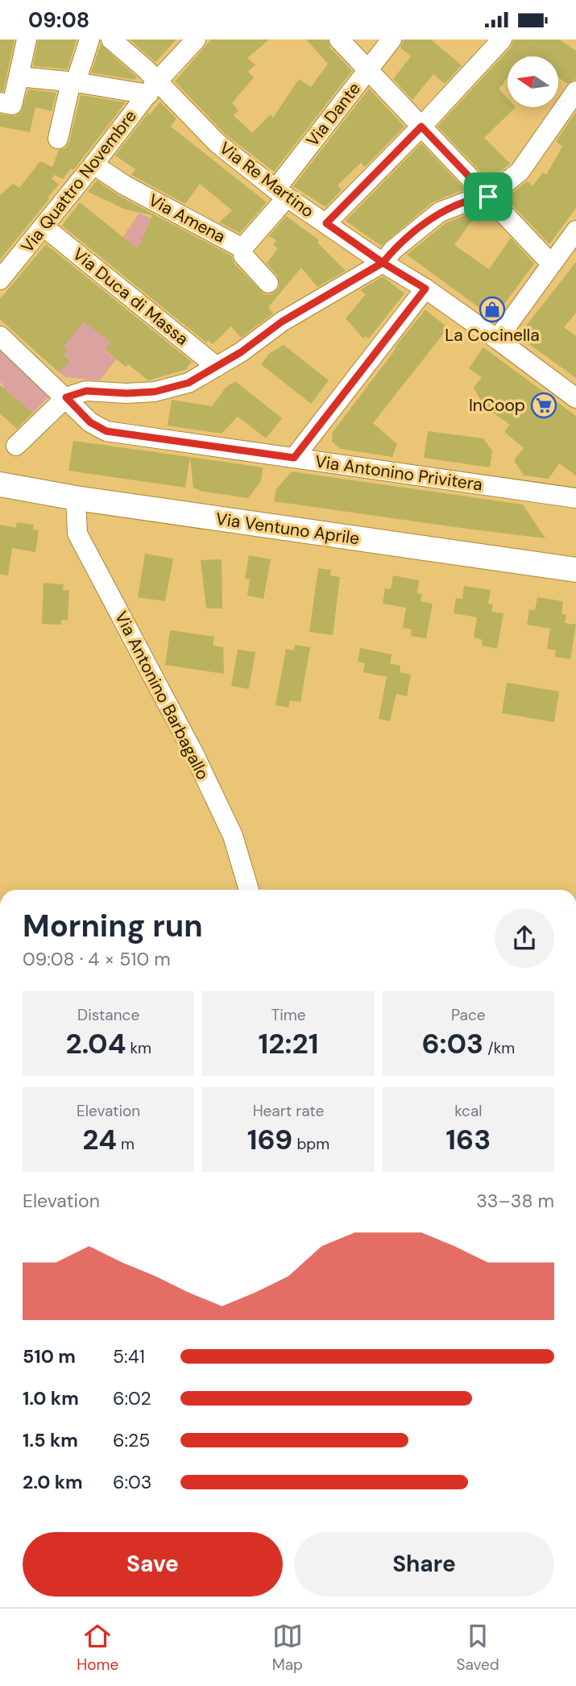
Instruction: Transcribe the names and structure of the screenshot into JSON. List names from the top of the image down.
{
  "streets": {
    "main road": ["Via Ventuno Aprile"],
    "street": [
      "Via Dante",
      "Via Re Martino",
      "Via Quattro Novembre",
      "Via Amena",
      "Via Duca di Massa",
      "Via Antonino Privitera",
      "Via Antonino Barbagallo"
    ]
  },
  "crossings": [
    ["Via Dante", "Via Re Martino"],
    ["Via Dante", "Via Amena"],
    ["Via Re Martino", "Via Quattro Novembre"],
    ["Via Quattro Novembre", "Via Amena"],
    ["Via Quattro Novembre", "Via Duca di Massa"],
    ["Via Ventuno Aprile", "Via Antonino Barbagallo"]
  ],
  "places": {
    "shop": ["La Cocinella"],
    "supermarket": ["InCoop"]
  },
  "north": "left",
  "page": {
    "status": "09:08",
    "heading": ["Morning run", "09:08 · 4 × 510 m"],
    "stats": [
      ["Distance", "2.04 km"],
      ["Time", "12:21"],
      ["Pace", "6:03 /km"],
      ["Elevation", "24 m"],
      ["Heart rate", "169 bpm"],
      ["kcal", "163"]
    ],
    "chart": ["Elevation", "33–38 m"],
    "list": [
      {
        "name": "510 m",
        "note": "5:41"
      },
      {
        "name": "1.0 km",
        "note": "6:02"
      },
      {
        "name": "1.5 km",
        "note": "6:25"
      },
      {
        "name": "2.0 km",
        "note": "6:03"
      }
    ],
    "buttons": ["Save", "Share"],
    "tabs": ["Home", "Map", "Saved"]
  }
}
